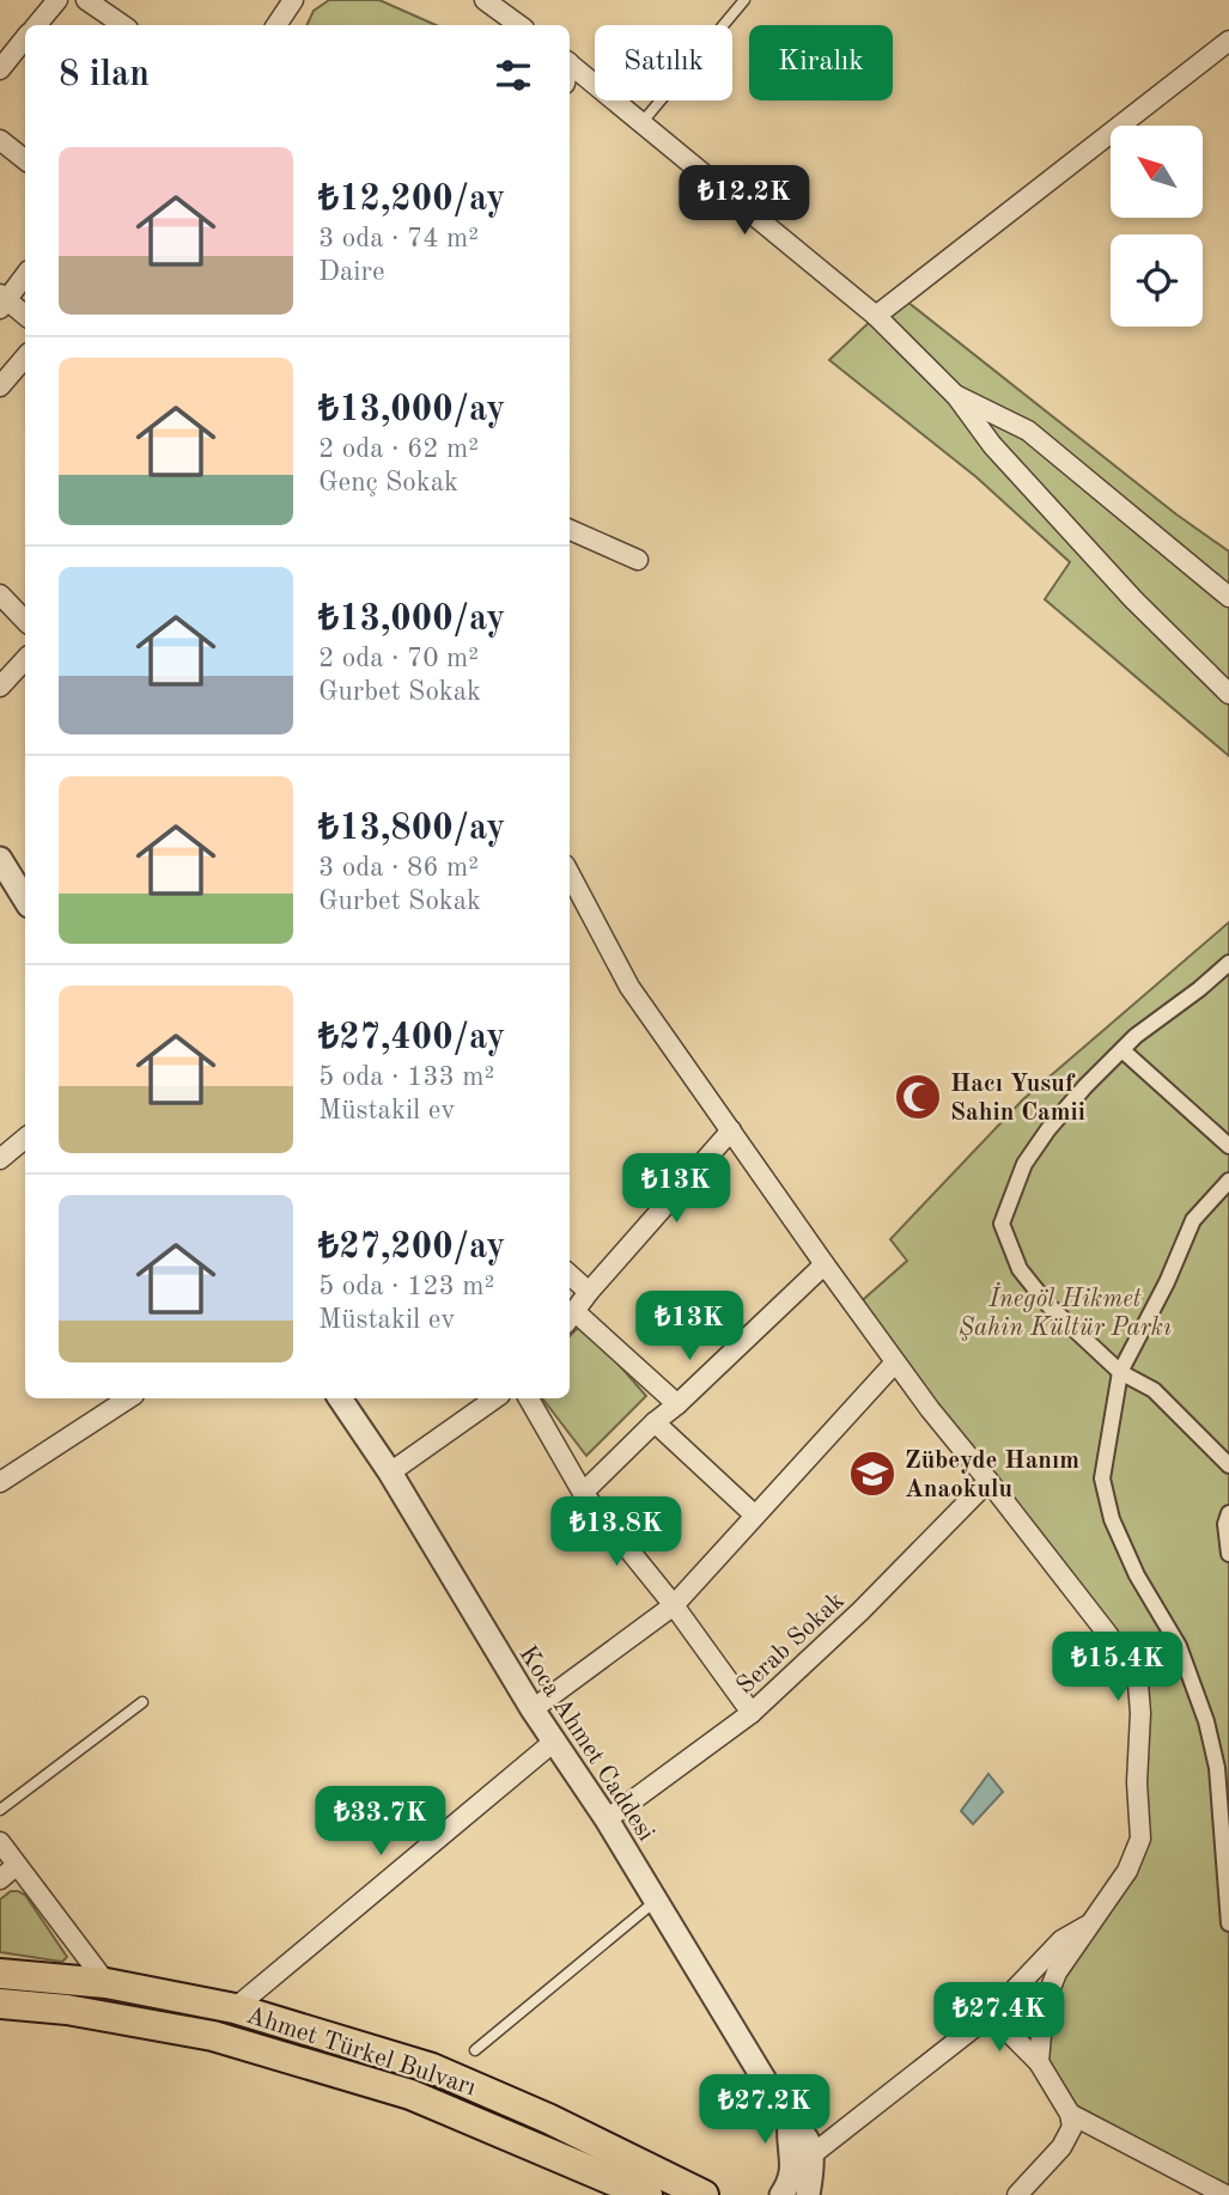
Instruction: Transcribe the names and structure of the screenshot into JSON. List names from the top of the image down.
{
  "streets": {
    "main road": ["Ahmet Türkel Bulvarı"],
    "street": ["Serab Sokak", "Koca Ahmet Caddesi"]
  },
  "crossings": [
    ["Serab Sokak", "Koca Ahmet Caddesi"]
  ],
  "parks": ["İnegöl Hikmet Şahin Kültür Parkı"],
  "places": {
    "mosque": ["Hacı Yusuf Sahin Camii"],
    "school or university": ["Zübeyde Hanım Anaokulu"]
  },
  "north": "top left",
  "page": {
    "chip": ["Satılık", "Kiralık"],
    "heading": "8 ilan",
    "list": [
      {
        "name": "₺12,200/ay",
        "note": "3 oda · 74 m² · Daire"
      },
      {
        "name": "₺13,000/ay",
        "note": "2 oda · 62 m² · Genç Sokak"
      },
      {
        "name": "₺13,000/ay",
        "note": "2 oda · 70 m² · Gurbet Sokak"
      },
      {
        "name": "₺13,800/ay",
        "note": "3 oda · 86 m² · Gurbet Sokak"
      },
      {
        "name": "₺27,400/ay",
        "note": "5 oda · 133 m² · Müstakil ev"
      },
      {
        "name": "₺27,200/ay",
        "note": "5 oda · 123 m² · Müstakil ev"
      }
    ],
    "price": [
      "₺12.2K",
      "₺13K",
      "₺13K",
      "₺13.8K",
      "₺15.4K",
      "₺33.7K",
      "₺27.4K",
      "₺27.2K"
    ]
  }
}
